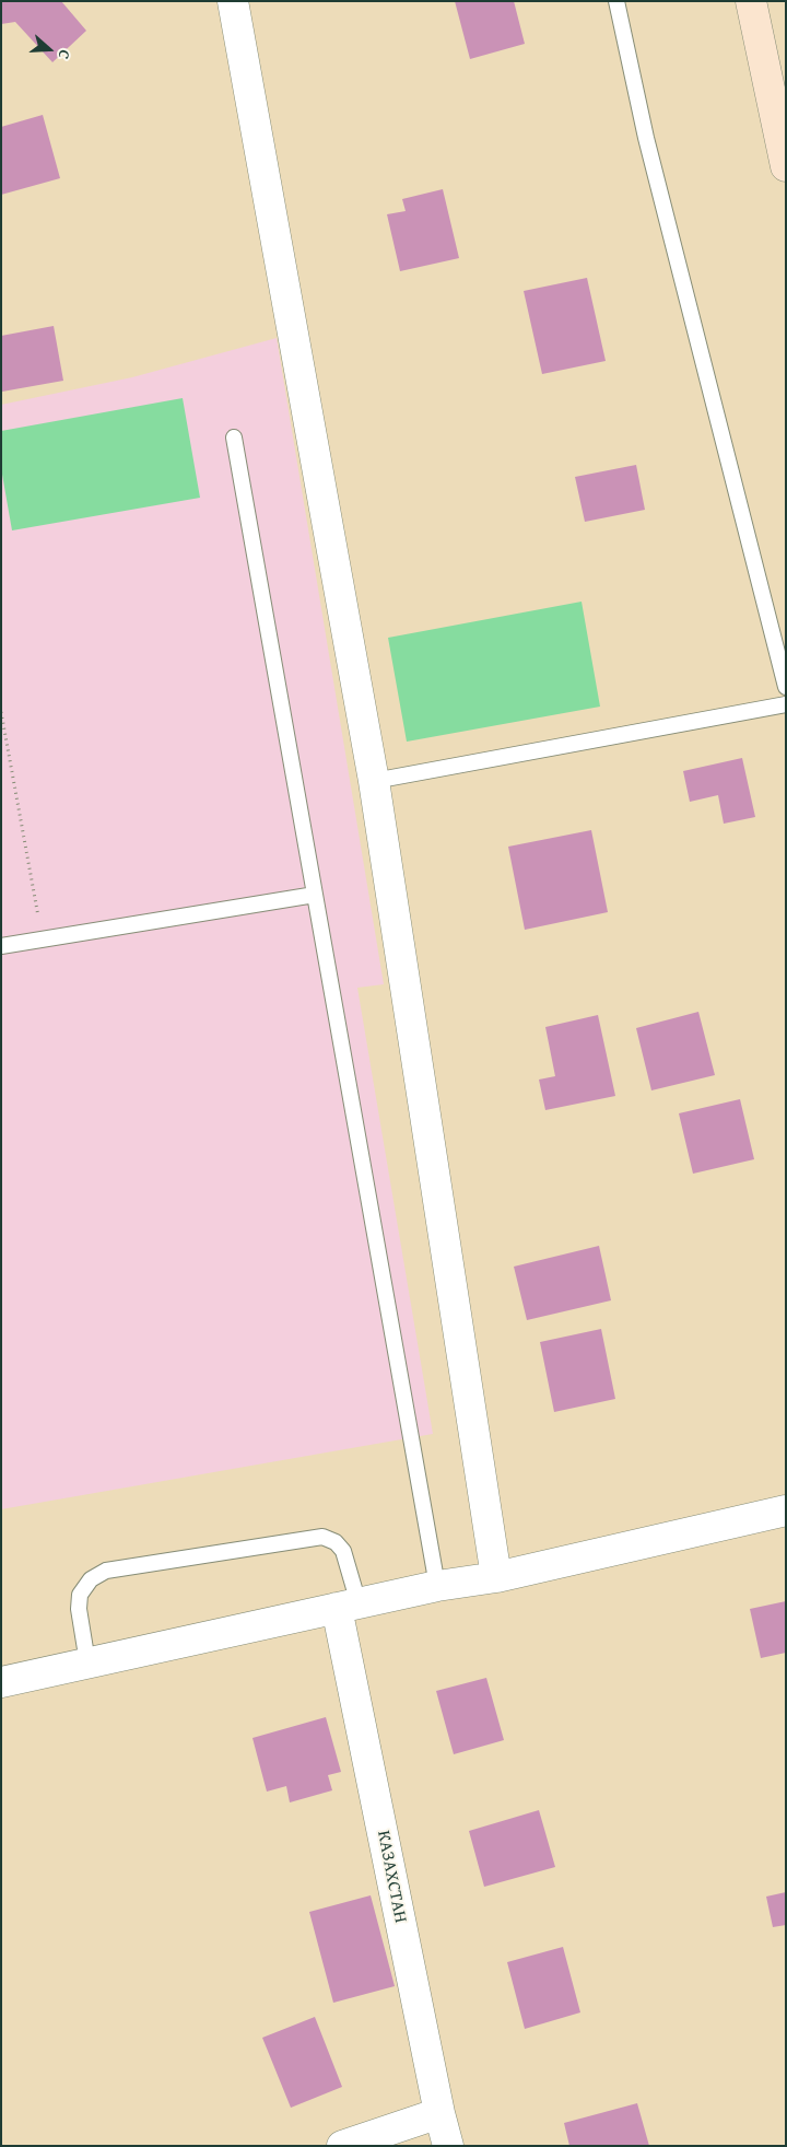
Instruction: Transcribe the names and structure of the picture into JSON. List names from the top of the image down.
{
  "streets": {
    "street": ["КАЗАХСТАН"]
  },
  "north": "right"
}
